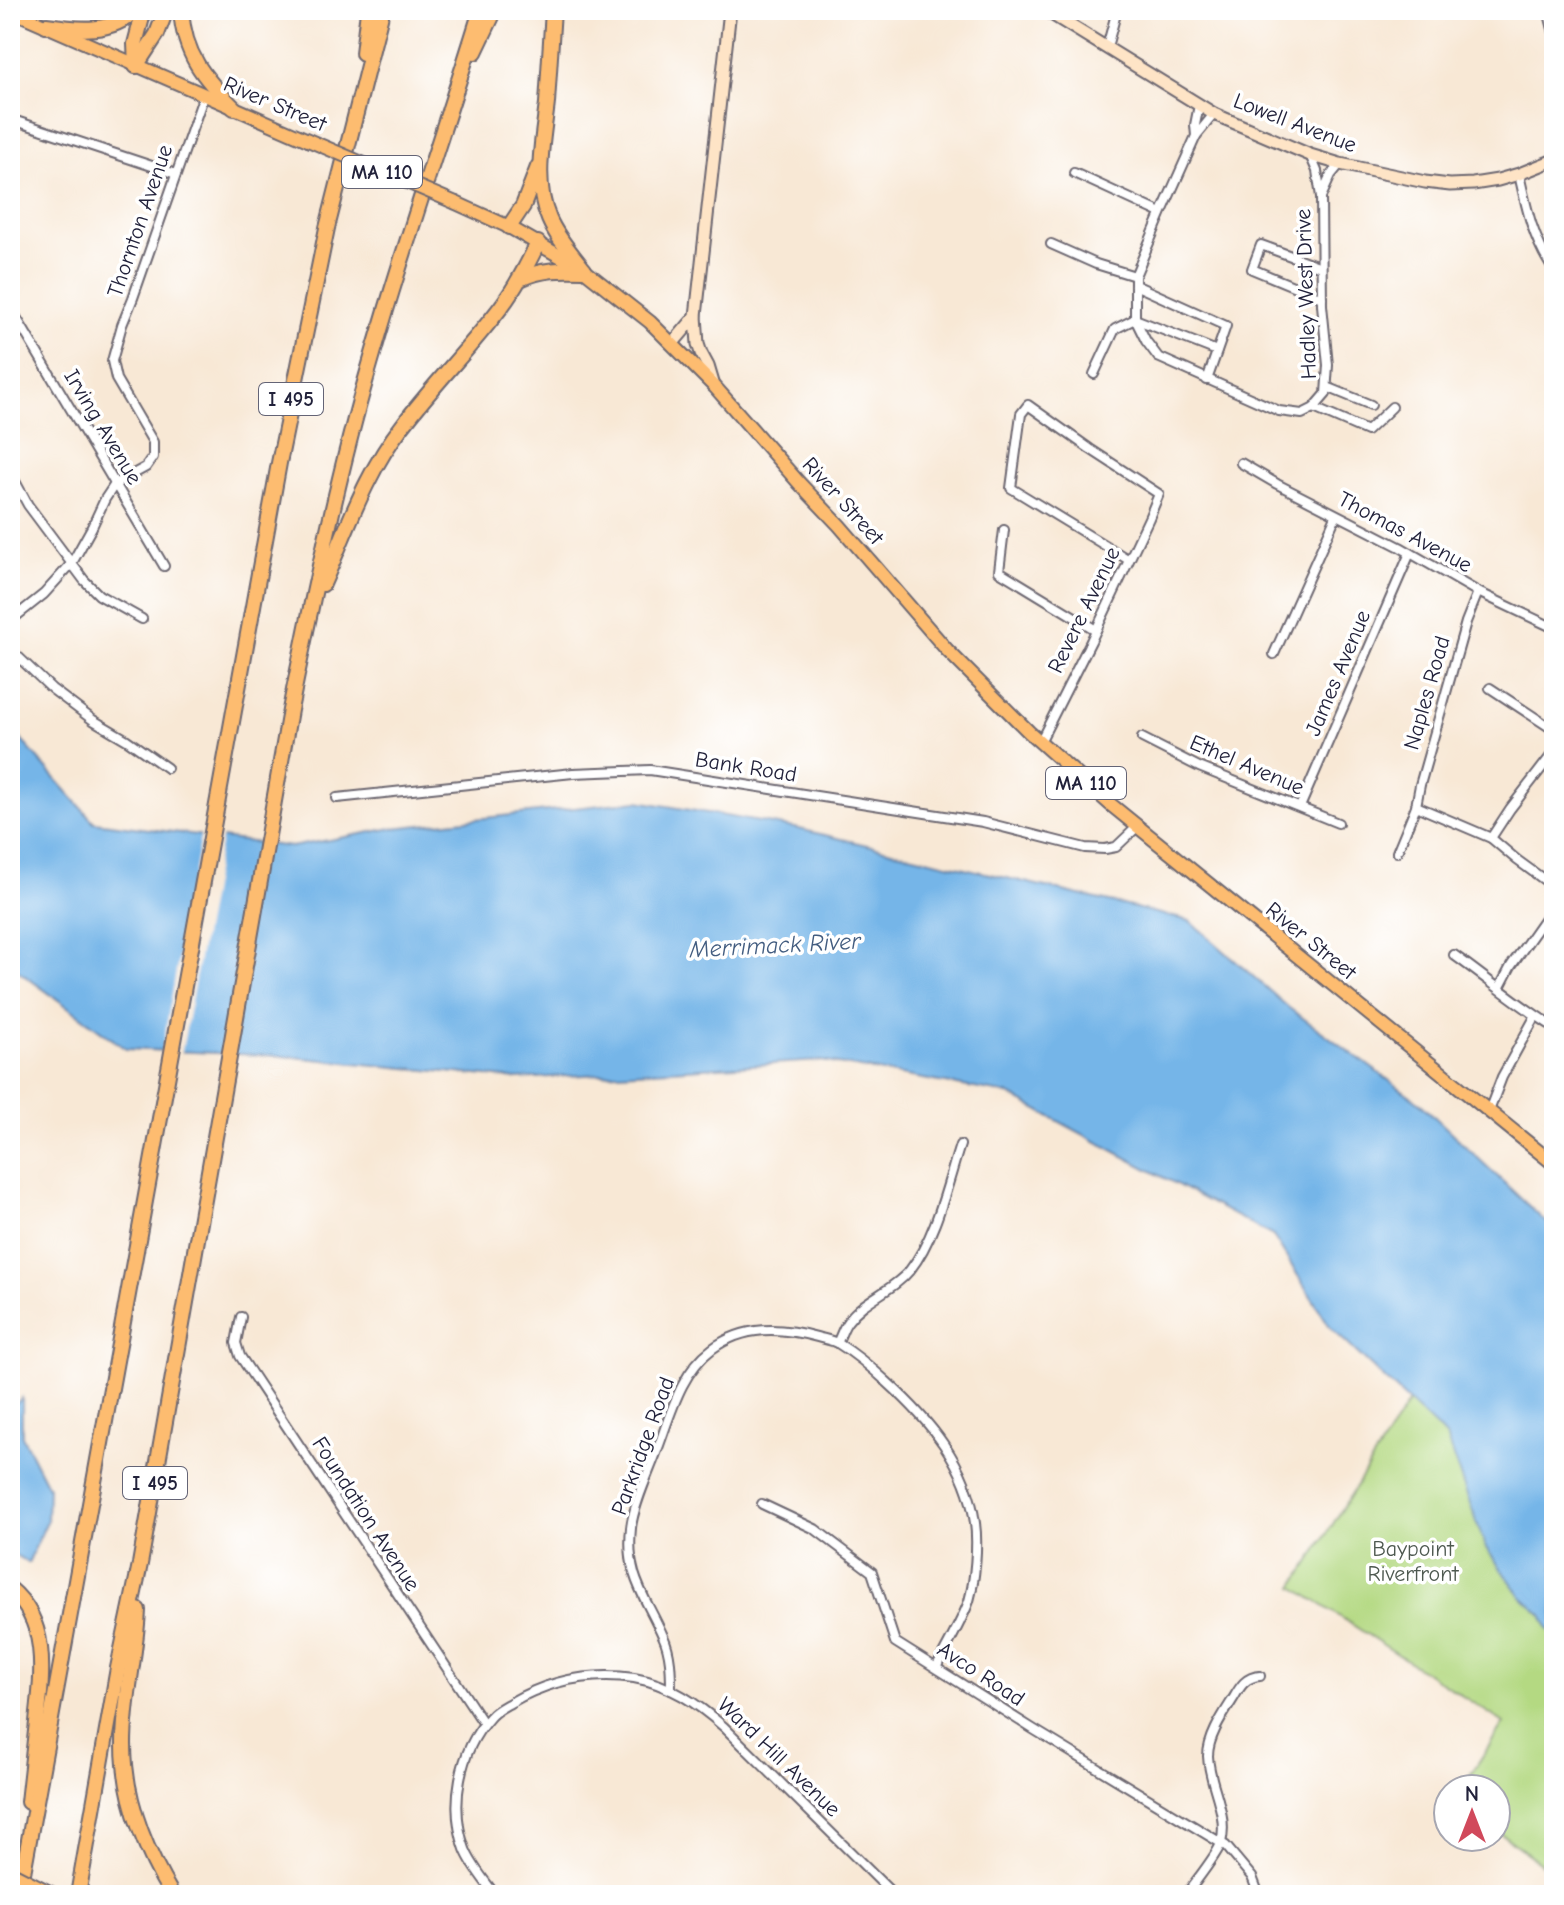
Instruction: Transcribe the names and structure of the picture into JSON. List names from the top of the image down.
{
  "streets": {
    "highway": ["I 495"],
    "main road": ["River Street", "Lowell Avenue", "MA 110"],
    "street": [
      "Thornton Avenue",
      "Hadley West Drive",
      "Irving Avenue",
      "Thomas Avenue",
      "Revere Avenue",
      "James Avenue",
      "Naples Road",
      "Ethel Avenue",
      "Bank Road",
      "Parkridge Road",
      "Foundation Avenue",
      "Avco Road",
      "Ward Hill Avenue"
    ]
  },
  "crossings": [
    ["River Street", "Thornton Avenue"],
    ["River Street", "Revere Avenue"],
    ["River Street", "Bank Road"],
    ["Lowell Avenue", "Hadley West Drive"],
    ["Thornton Avenue", "Irving Avenue"],
    ["Thomas Avenue", "James Avenue"],
    ["Thomas Avenue", "Naples Road"],
    ["James Avenue", "Ethel Avenue"],
    ["Parkridge Road", "Avco Road"],
    ["Parkridge Road", "Ward Hill Avenue"],
    ["Foundation Avenue", "Ward Hill Avenue"]
  ],
  "water": ["Merrimack River"],
  "parks": ["Baypoint Riverfront"],
  "north": "top"
}
